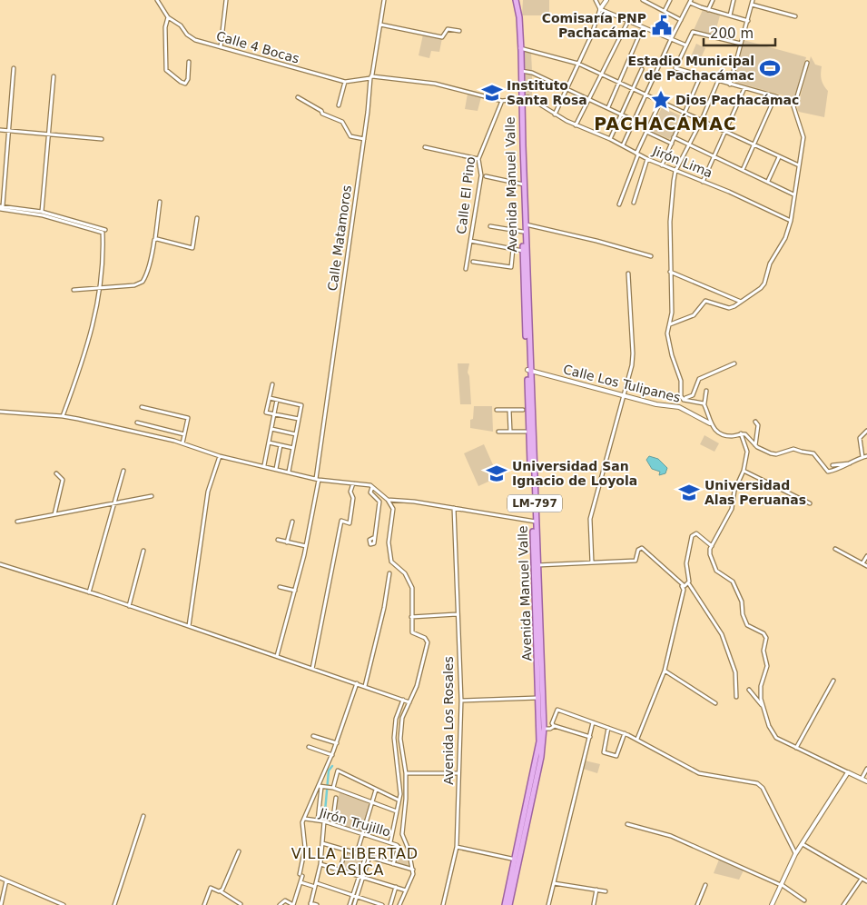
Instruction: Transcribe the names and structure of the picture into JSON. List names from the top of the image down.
{
  "streets": {
    "main road": ["Avenida Manuel Valle", "LM-797"],
    "street": [
      "Calle 4 Bocas",
      "Jirón Lima",
      "Calle El Pino",
      "Calle Matamoros",
      "Calle Los Tulipanes",
      "Avenida Los Rosales",
      "Jirón Trujillo"
    ]
  },
  "crossings": [
    ["Calle 4 Bocas", "Jirón Lima"],
    ["Calle 4 Bocas", "Avenida Manuel Valle"],
    ["Calle 4 Bocas", "Calle El Pino"],
    ["Calle 4 Bocas", "Calle Matamoros"],
    ["Jirón Lima", "Avenida Manuel Valle"],
    ["Avenida Manuel Valle", "Calle Los Tulipanes"],
    ["Avenida Manuel Valle", "LM-797"]
  ],
  "districts": ["PACHACÁMAC", "VILLA LIBERTAD CASICA"],
  "places": {
    "public building": ["Comisaría PNP Pachacámac"],
    "sports": ["Estadio Municipal de Pachacámac"],
    "school or university": ["Instituto Santa Rosa", "Universidad San Ignacio de Loyola", "Universidad Alas Peruanas"],
    "place": ["Dios Pachacámac"]
  },
  "scale_bar": "200 m"
}
